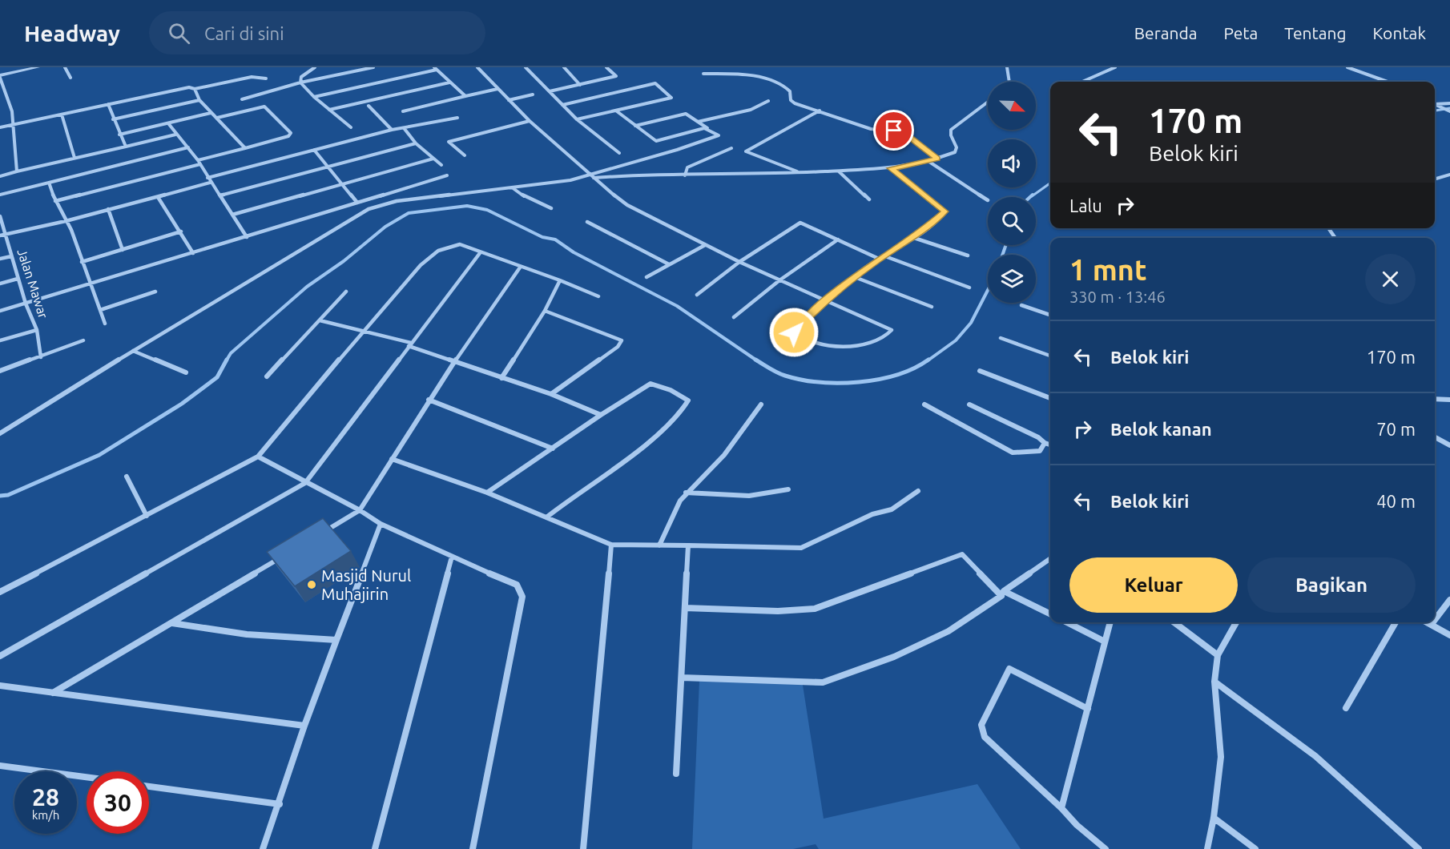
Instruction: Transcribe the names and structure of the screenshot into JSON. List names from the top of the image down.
{
  "streets": {
    "street": ["Jalan Mawar"]
  },
  "places": ["Masjid Nurul Muhajirin"],
  "north": "bottom right",
  "page": {
    "header": "Headway",
    "search": "Cari di sini",
    "nav": [
      "Beranda",
      "Peta",
      "Tentang",
      "Kontak"
    ],
    "turn": ["170 m", "Belok kiri"],
    "then": "Lalu",
    "heading": ["1 mnt", "330 m · 13:46"],
    "list": [
      {
        "name": "Belok kiri",
        "value": "170 m"
      },
      {
        "name": "Belok kanan",
        "value": "70 m"
      },
      {
        "name": "Belok kiri",
        "value": "40 m"
      }
    ],
    "buttons": ["Keluar", "Bagikan"],
    "speed": "28 km/h",
    "limit": "30"
  }
}
